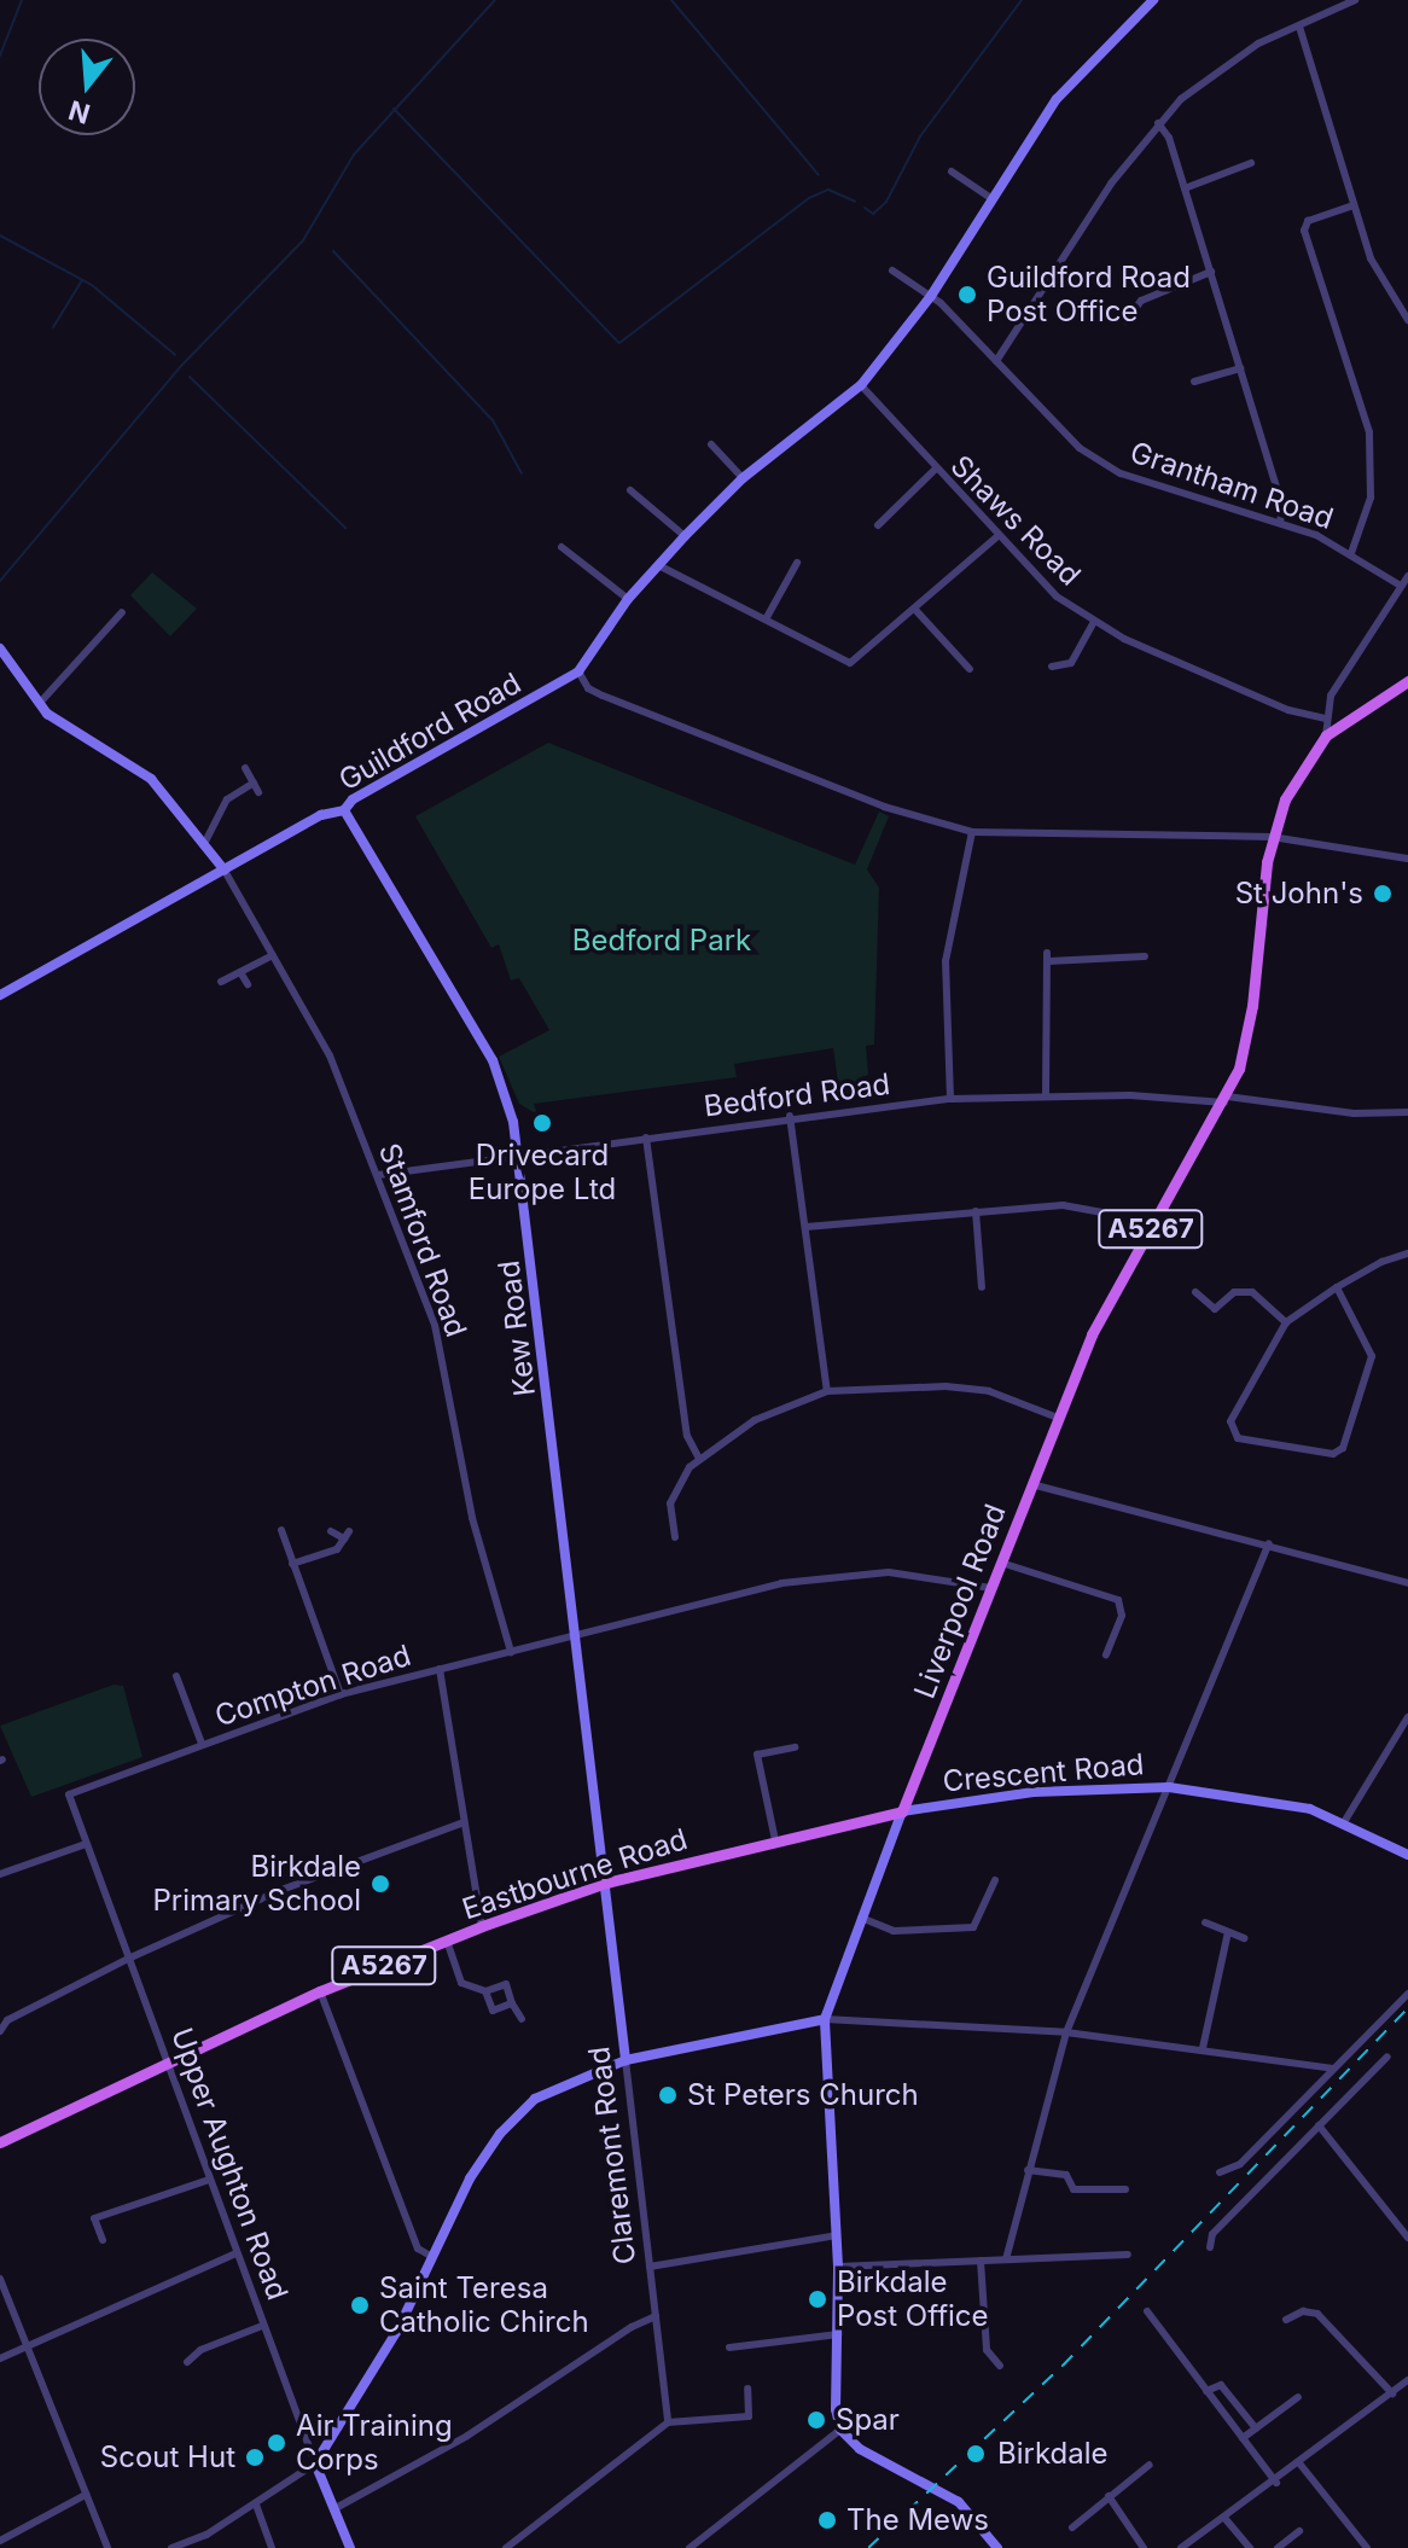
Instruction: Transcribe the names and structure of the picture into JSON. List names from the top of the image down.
{
  "streets": {
    "main road": [
      "Guildford Road",
      "A5267",
      "Kew Road",
      "Liverpool Road",
      "Crescent Road",
      "Eastbourne Road",
      "Claremont Road",
      "Upper Aughton Road"
    ],
    "street": [
      "Grantham Road",
      "Shaws Road",
      "Bedford Road",
      "Stamford Road",
      "Compton Road"
    ]
  },
  "crossings": [
    ["Grantham Road", "Guildford Road"],
    ["Shaws Road", "Guildford Road"],
    ["Guildford Road", "Stamford Road"],
    ["Guildford Road", "Kew Road"],
    ["Bedford Road", "Stamford Road"],
    ["Bedford Road", "Kew Road"],
    ["Bedford Road", "Liverpool Road"],
    ["A5267", "Eastbourne Road"],
    ["A5267", "Upper Aughton Road"],
    ["Stamford Road", "Compton Road"],
    ["Kew Road", "Compton Road"],
    ["Kew Road", "Eastbourne Road"],
    ["Kew Road", "Claremont Road"],
    ["Liverpool Road", "Compton Road"],
    ["Liverpool Road", "Crescent Road"],
    ["Liverpool Road", "Eastbourne Road"],
    ["Compton Road", "Upper Aughton Road"],
    ["Crescent Road", "Eastbourne Road"],
    ["Eastbourne Road", "Claremont Road"],
    ["Eastbourne Road", "Upper Aughton Road"]
  ],
  "parks": ["Bedford Park"],
  "places": [
    "Guildford Road Post Office",
    "St John's",
    "Drivecard Europe Ltd",
    "Birkdale Primary School",
    "St Peters Church",
    "Birkdale Post Office",
    "Saint Teresa Catholic Chirch",
    "Spar",
    "Air Training Corps",
    "Birkdale",
    "Scout Hut",
    "The Mews"
  ],
  "north": "bottom"
}
